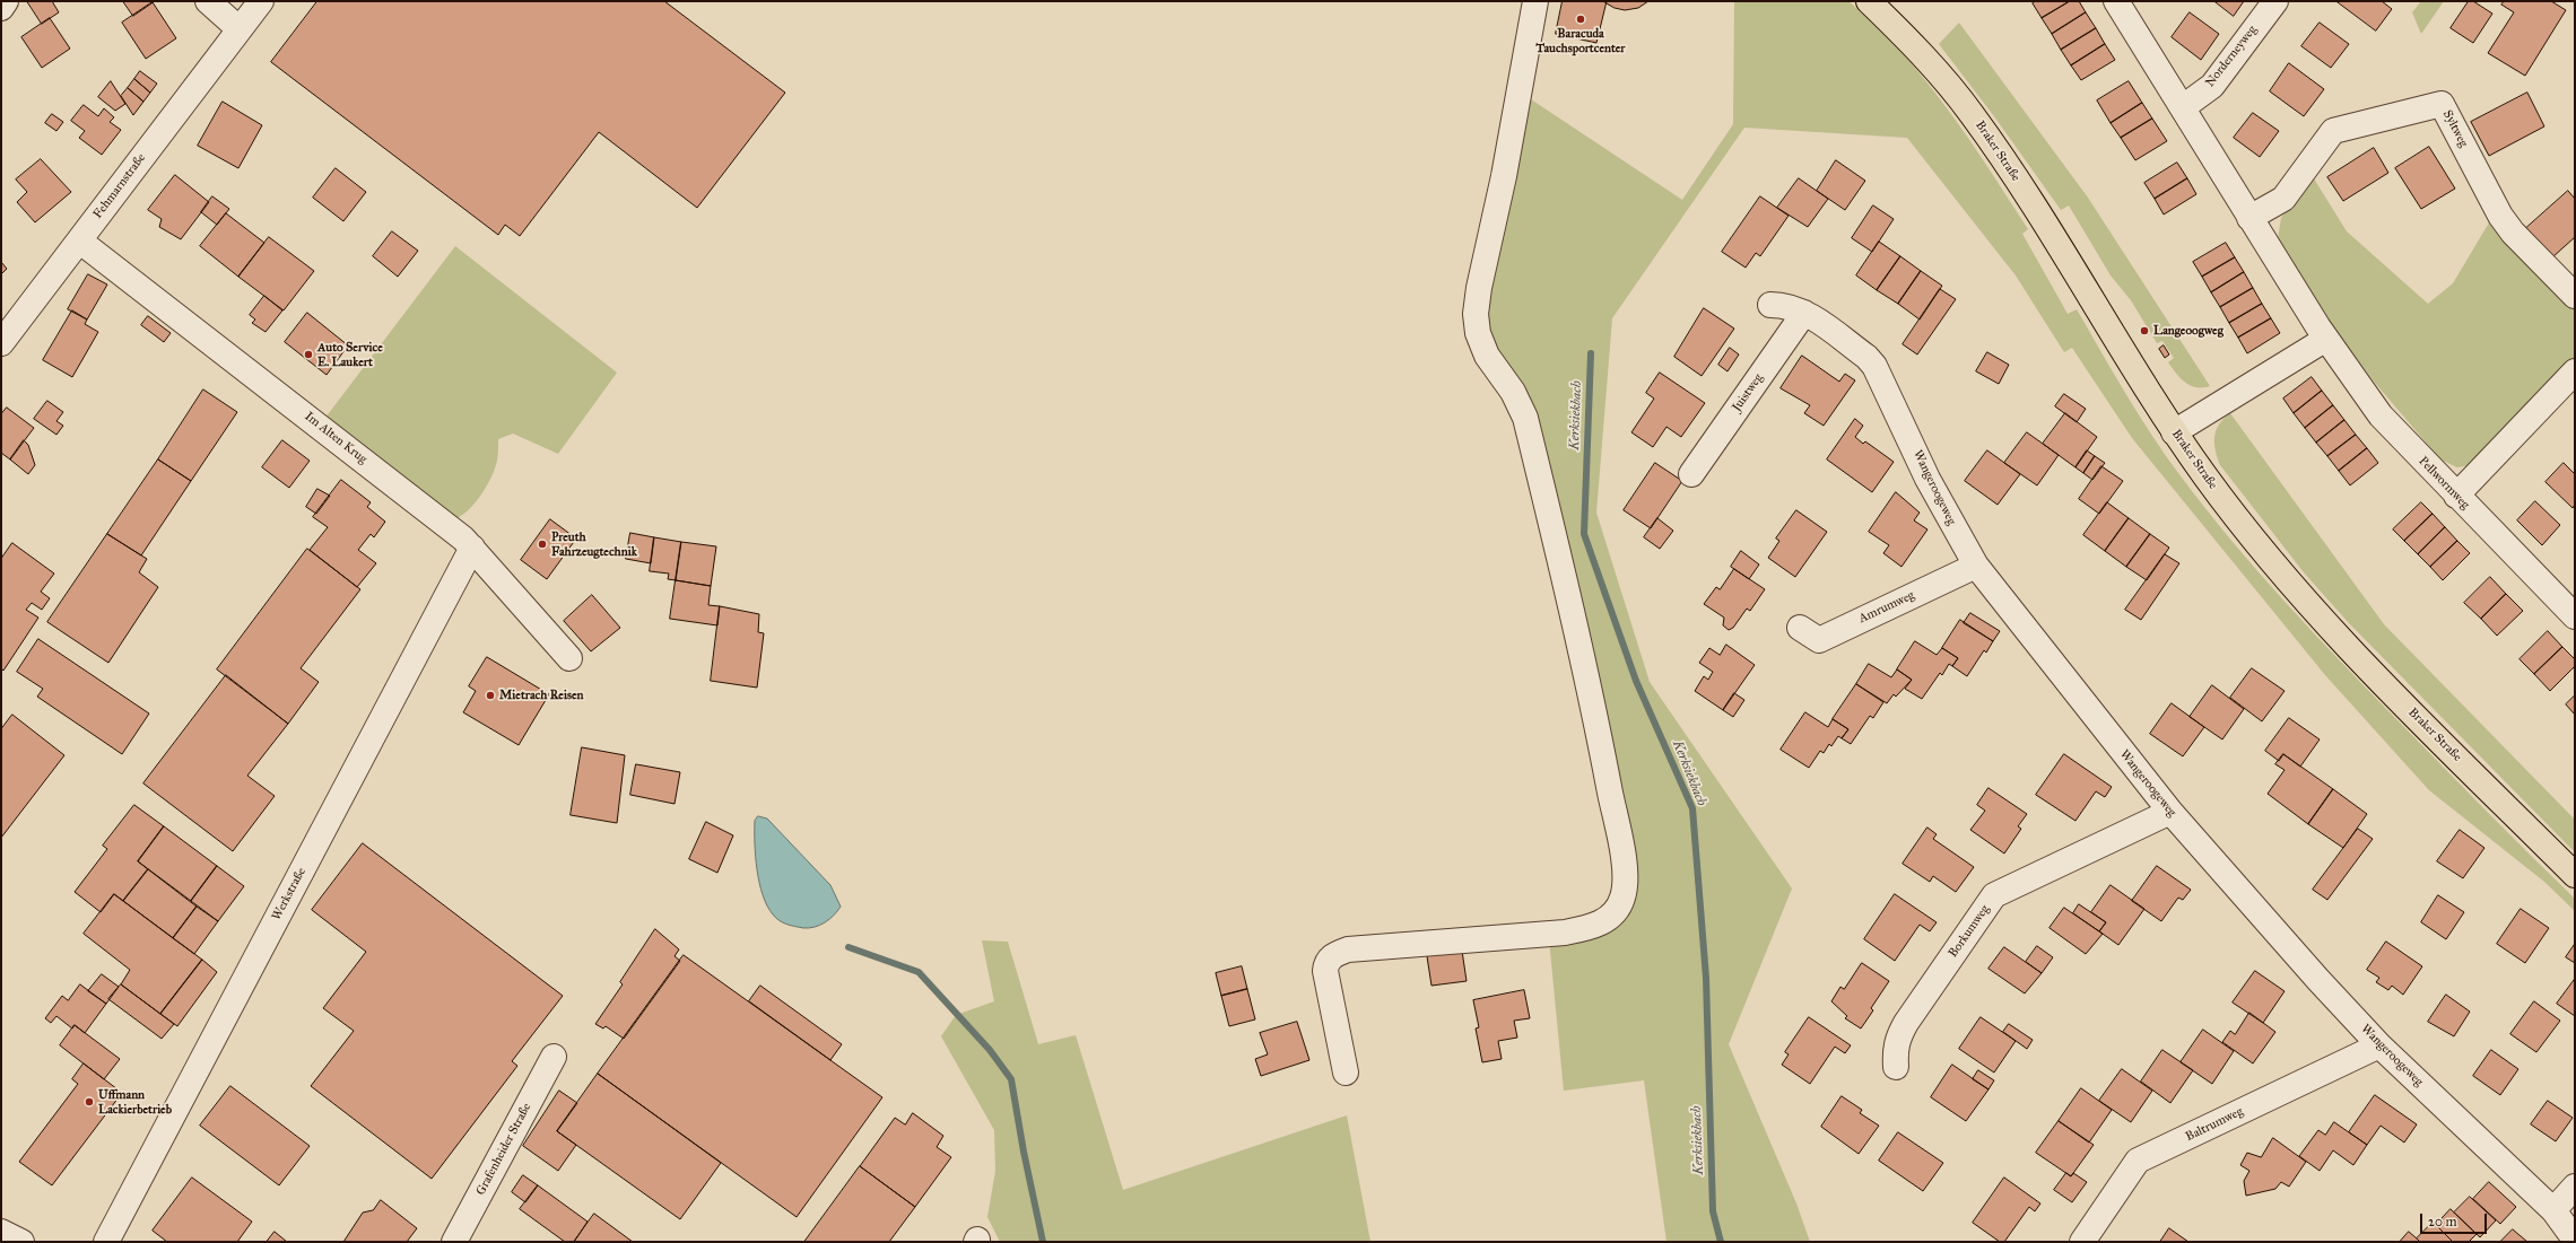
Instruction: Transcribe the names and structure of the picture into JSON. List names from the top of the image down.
{
  "streets": {
    "main road": ["Braker Straße"],
    "street": [
      "Norderneyweg",
      "Syltweg",
      "Fehmarnstraße",
      "Juistweg",
      "Im Alten Krug",
      "Pellwormweg",
      "Wangeroogeweg",
      "Amrumweg",
      "Werkstraße",
      "Borkumweg",
      "Baltrumweg",
      "Grafenheider Straße"
    ]
  },
  "crossings": [
    ["Fehmarnstraße", "Im Alten Krug"],
    ["Juistweg", "Wangeroogeweg"],
    ["Im Alten Krug", "Werkstraße"],
    ["Wangeroogeweg", "Amrumweg"],
    ["Wangeroogeweg", "Borkumweg"],
    ["Wangeroogeweg", "Baltrumweg"]
  ],
  "water": ["Kerksiekbach"],
  "places": [
    "Baracuda Tauchsportcenter",
    "Langeoogweg",
    "Auto Service E. Laukert",
    "Preuth Fahrzeugtechnik",
    "Mietrach Reisen",
    "Uffmann Lackierbetrieb"
  ],
  "scale_bar": "20 m"
}
